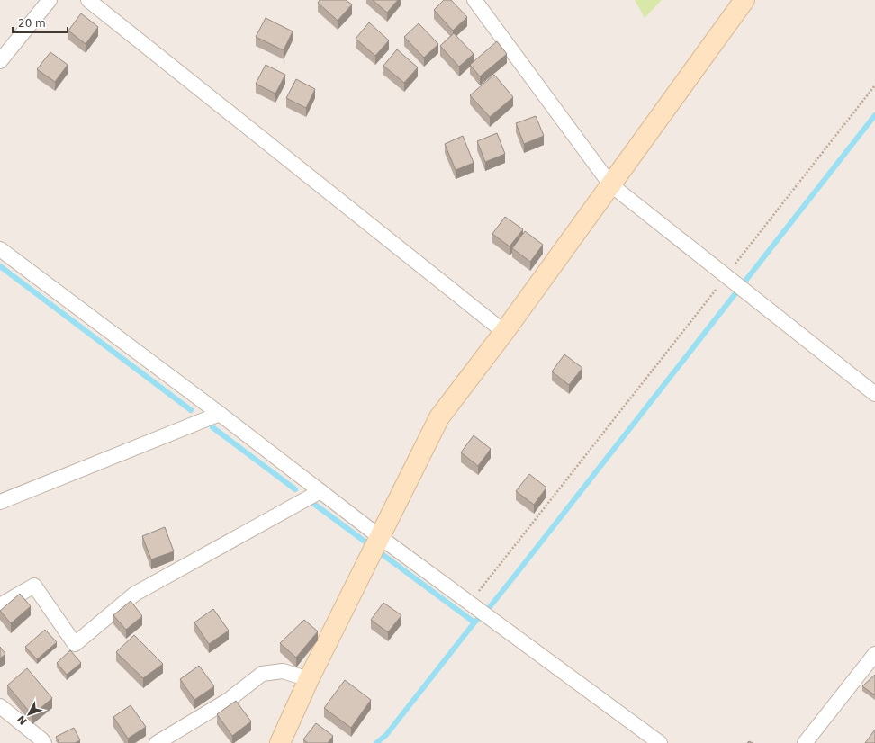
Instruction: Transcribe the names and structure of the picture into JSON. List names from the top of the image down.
{
  "scale_bar": "20 m",
  "north": "bottom left"
}
